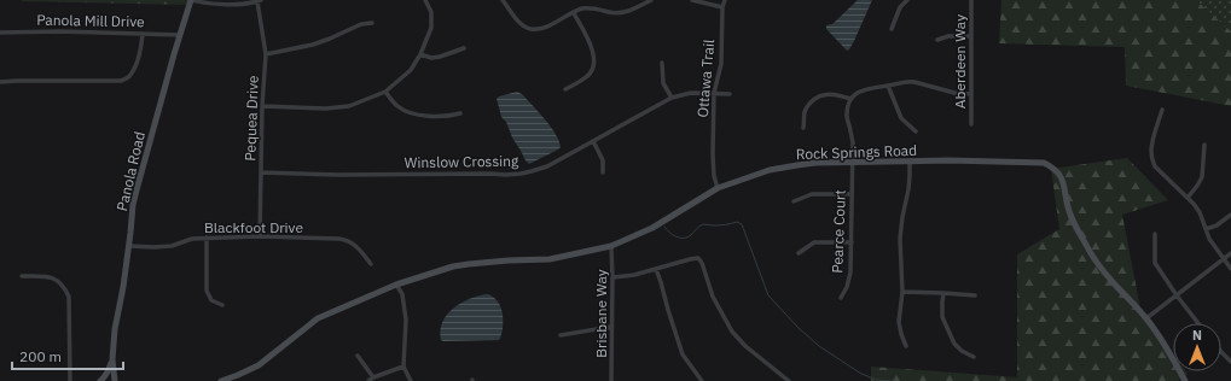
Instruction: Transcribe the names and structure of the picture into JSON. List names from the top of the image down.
{
  "streets": {
    "street": [
      "Panola Mill Drive",
      "Aberdeen Way",
      "Ottawa Trail",
      "Pequea Drive",
      "Rock Springs Road",
      "Winslow Crossing",
      "Panola Road",
      "Blackfoot Drive",
      "Pearce Court",
      "Brisbane Way"
    ]
  },
  "crossings": [
    ["Panola Mill Drive", "Panola Road"],
    ["Ottawa Trail", "Rock Springs Road"],
    ["Ottawa Trail", "Winslow Crossing"],
    ["Pequea Drive", "Winslow Crossing"],
    ["Pequea Drive", "Blackfoot Drive"],
    ["Rock Springs Road", "Pearce Court"],
    ["Rock Springs Road", "Brisbane Way"],
    ["Panola Road", "Blackfoot Drive"]
  ],
  "scale_bar": "200 m",
  "north": "top"
}
